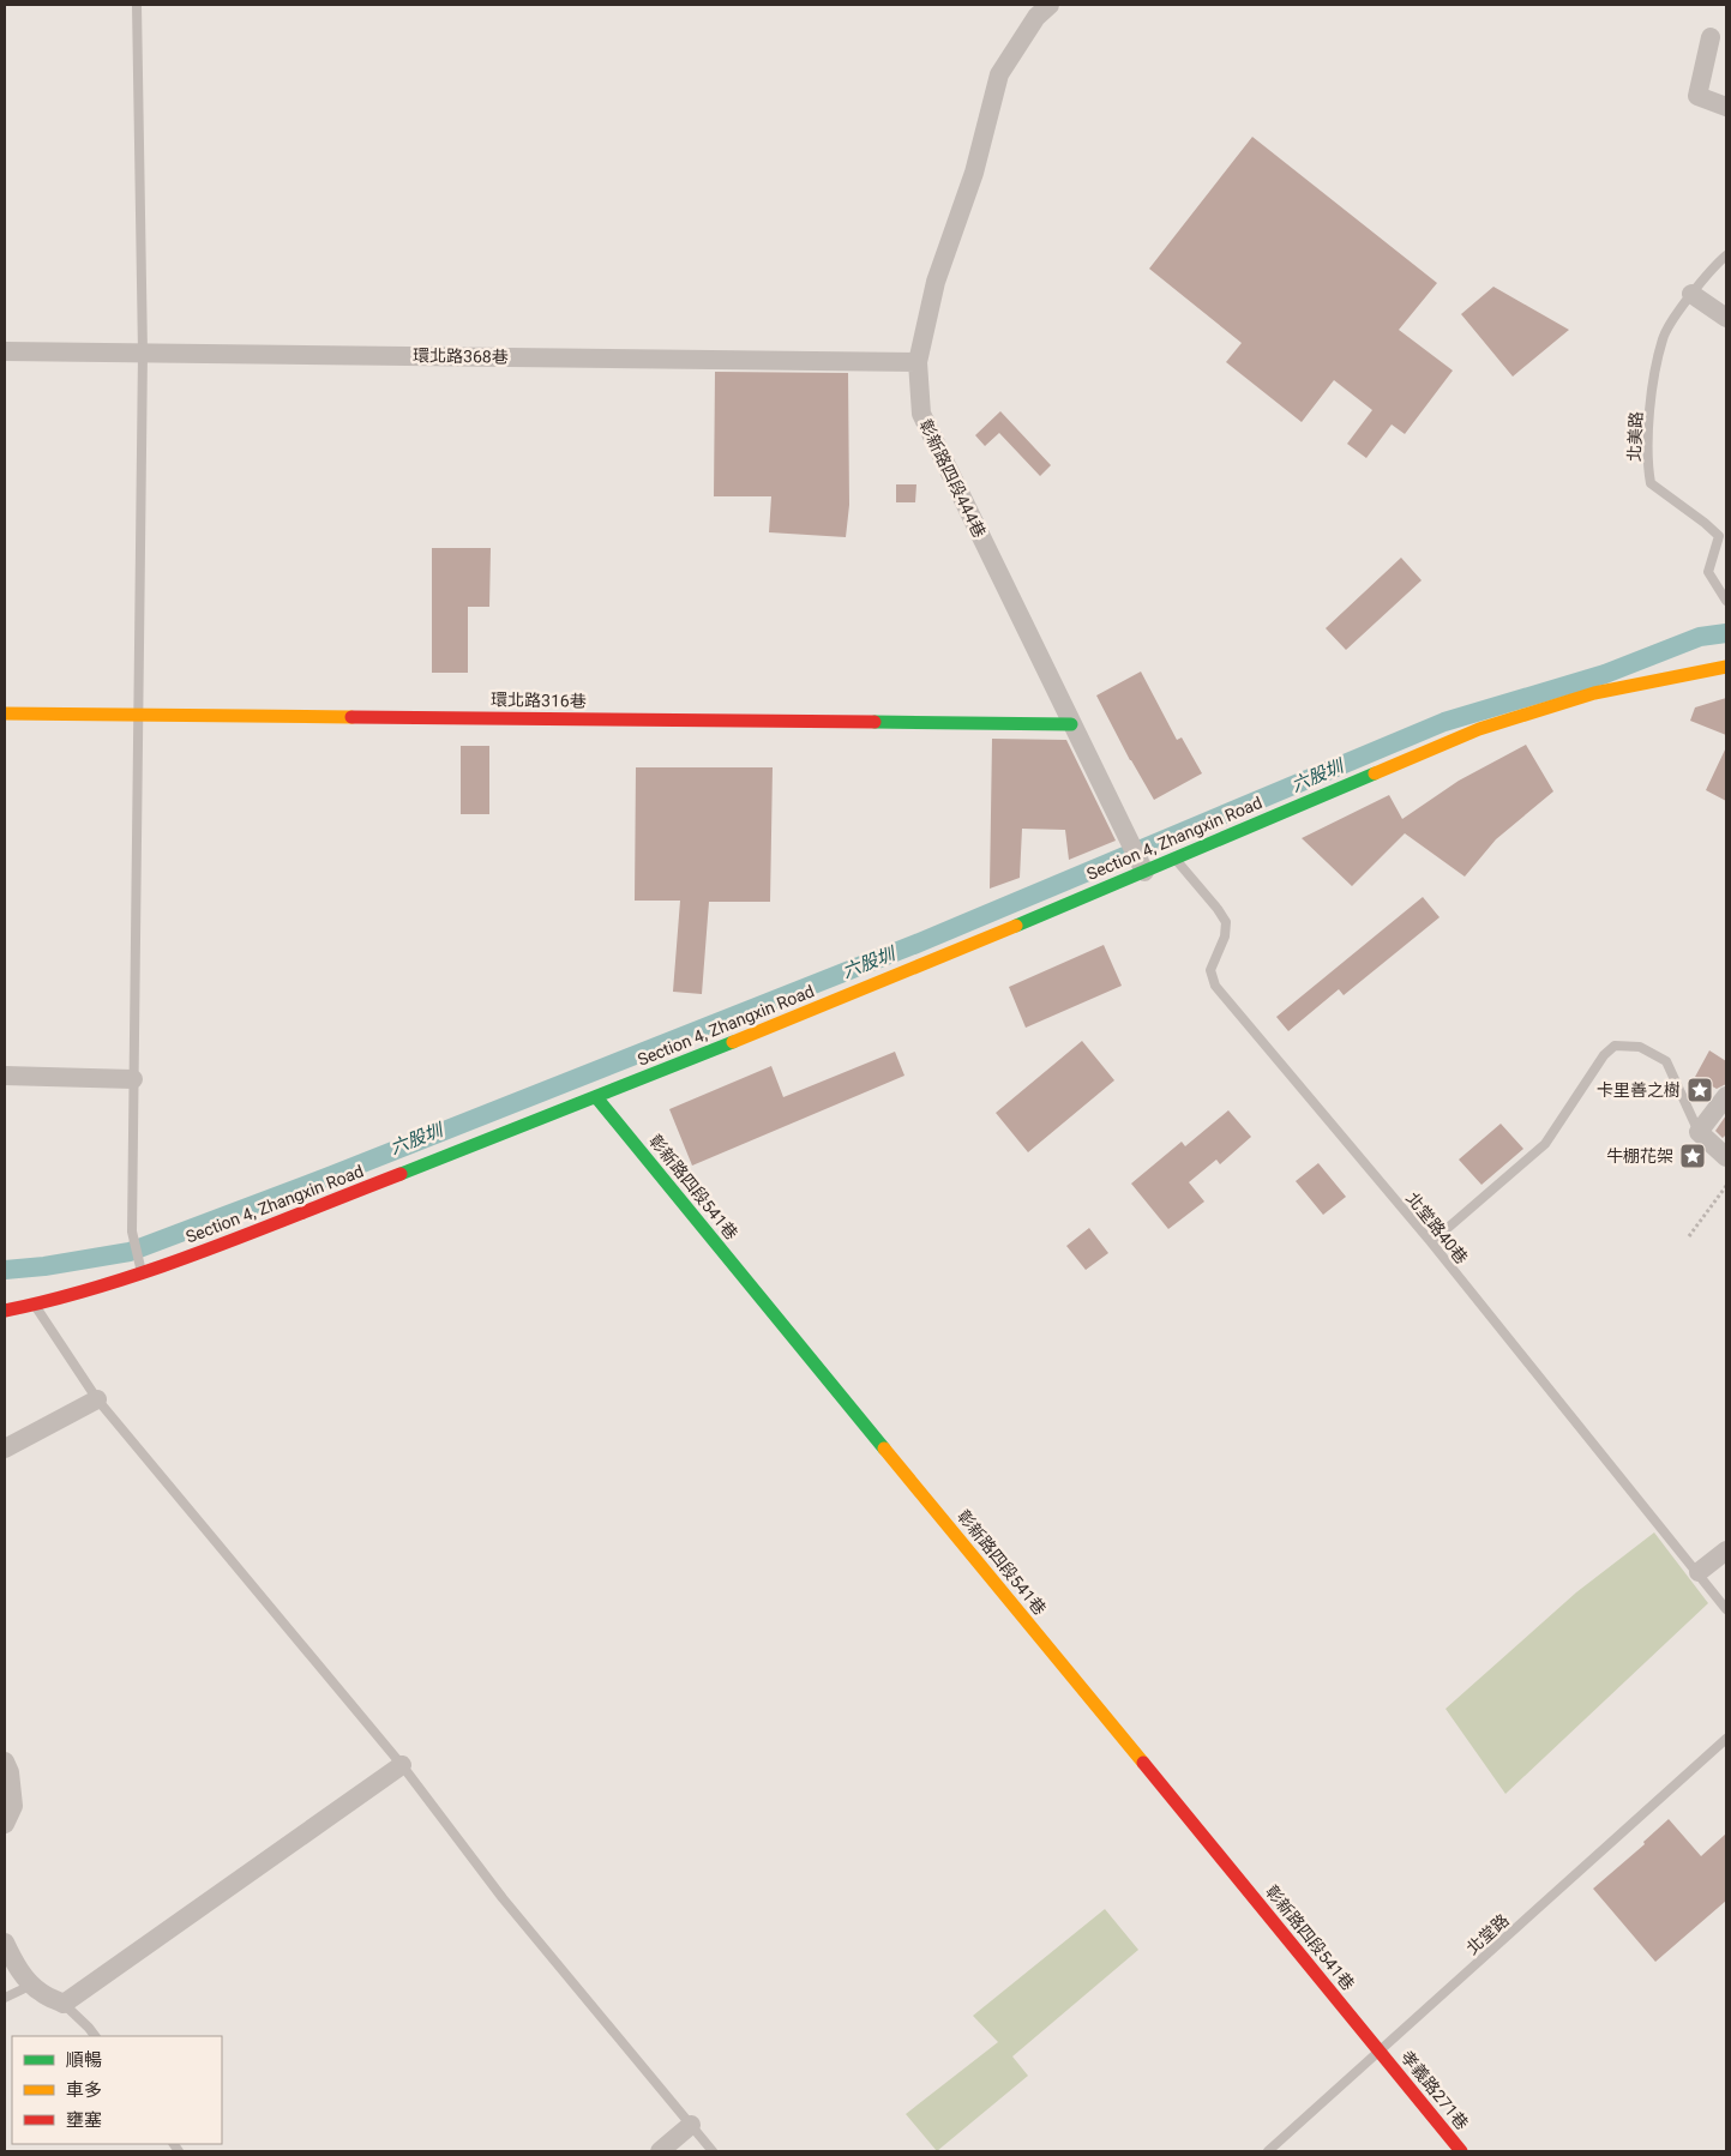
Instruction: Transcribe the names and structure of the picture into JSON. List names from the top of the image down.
{
  "streets": {
    "street": [
      "環北路368巷",
      "彰新路四段444巷",
      "環北路316巷",
      "Section 4, Zhangxin Road",
      "彰新路四段541巷",
      "孝義路271巷"
    ],
    "lane": ["北美路", "北堂路40巷", "北堂路"]
  },
  "crossings": [
    ["環北路368巷", "彰新路四段444巷"],
    ["彰新路四段444巷", "環北路316巷"],
    ["彰新路四段444巷", "Section 4, Zhangxin Road"],
    ["Section 4, Zhangxin Road", "彰新路四段541巷"],
    ["Section 4, Zhangxin Road", "北堂路40巷"],
    ["彰新路四段541巷", "北堂路"],
    ["彰新路四段541巷", "孝義路271巷"],
    ["北堂路", "孝義路271巷"]
  ],
  "water": ["六股圳"],
  "places": {
    "place": ["卡里善之樹", "牛棚花架"]
  },
  "legend": ["順暢", "車多", "壅塞"]
}
